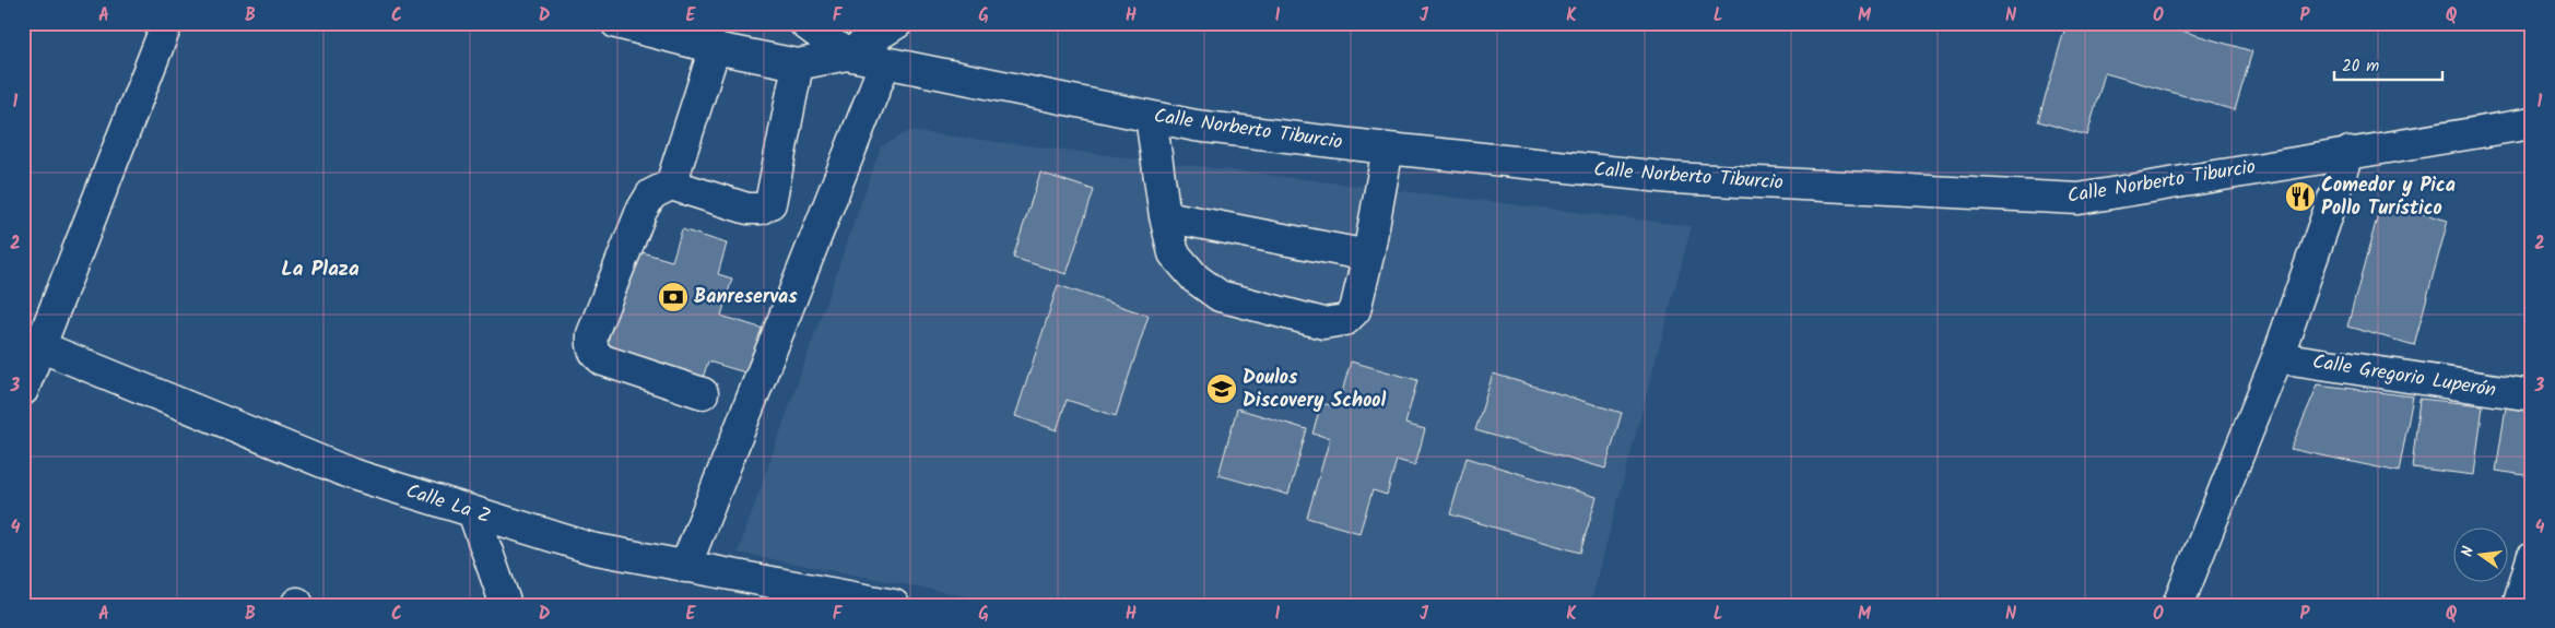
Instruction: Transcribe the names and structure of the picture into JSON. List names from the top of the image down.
{
  "streets": {
    "street": ["Calle Norberto Tiburcio", "Calle Gregorio Luperón", "Calle La Z"]
  },
  "districts": ["La Plaza"],
  "places": {
    "restaurant": ["Comedor y Pica Pollo Turístico"],
    "bank": ["Banreservas"],
    "school or university": ["Doulos Discovery School"]
  },
  "scale_bar": "20 m",
  "north": "left",
  "grid": {
    "columns": [
      "A",
      "B",
      "C",
      "D",
      "E",
      "F",
      "G",
      "H",
      "I",
      "J",
      "K",
      "L",
      "M",
      "N",
      "O",
      "P",
      "Q"
    ],
    "rows": [
      "1",
      "2",
      "3",
      "4"
    ]
  }
}
